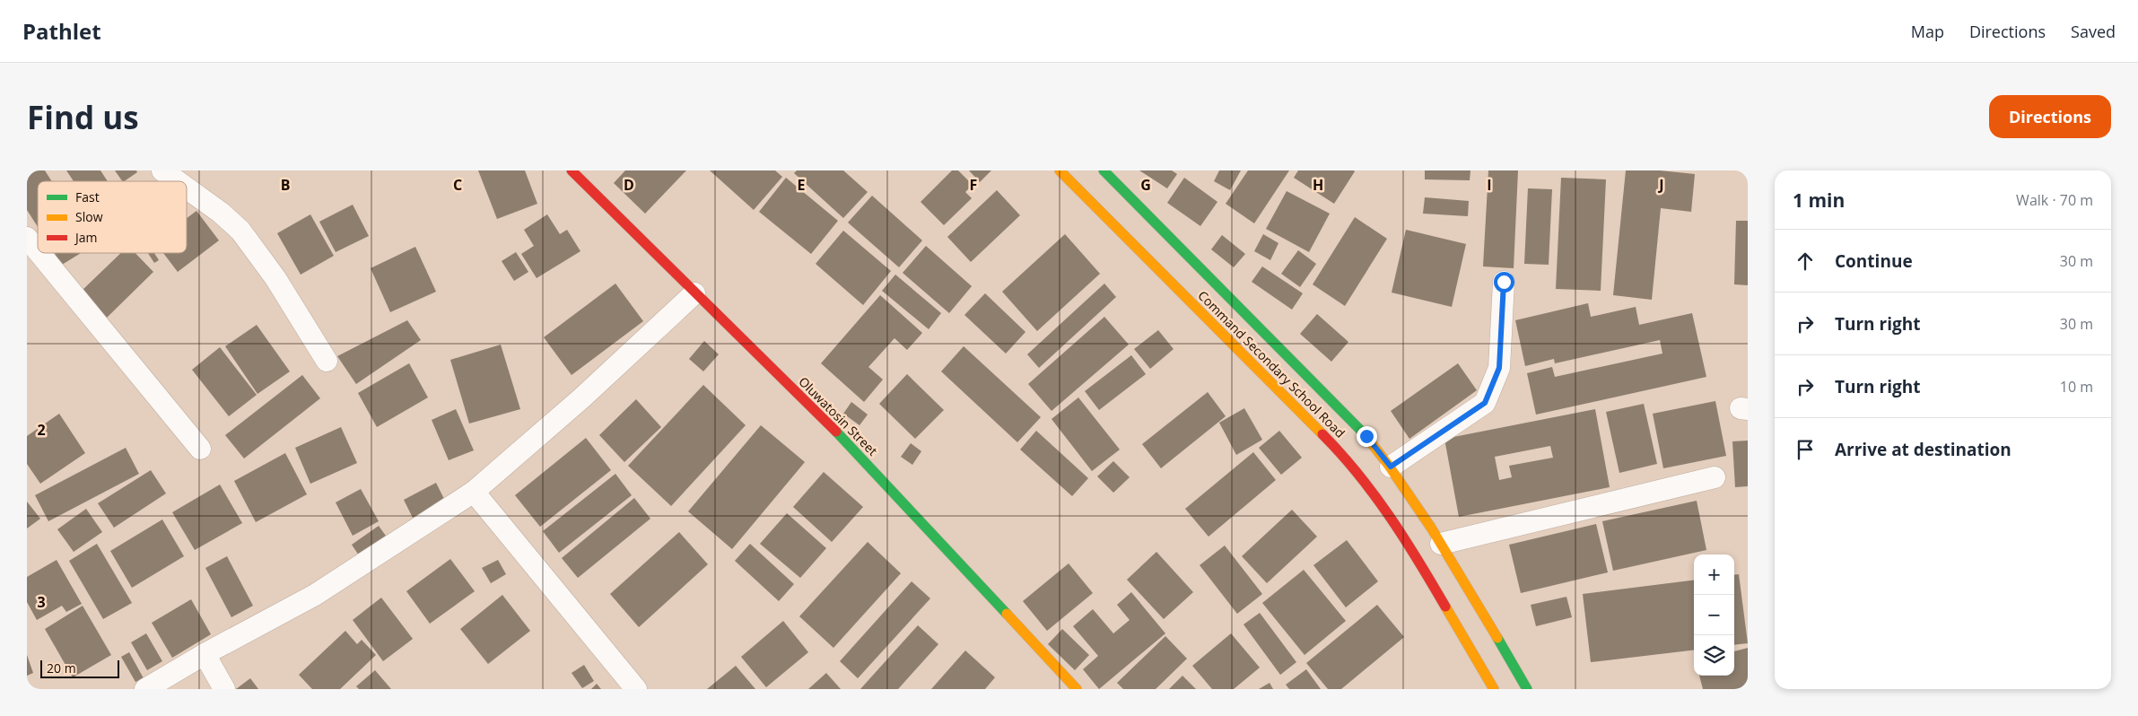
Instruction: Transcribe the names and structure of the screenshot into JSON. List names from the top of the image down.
{
  "streets": {
    "main road": ["Command Secondary School Road", "Oluwatosin Street"]
  },
  "legend": ["Fast", "Slow", "Jam"],
  "scale_bar": "20 m",
  "page": {
    "header": "Pathlet",
    "nav": ["Map", "Directions", "Saved"],
    "buttons": "Directions",
    "title": "Find us",
    "heading": ["1 min", "Walk · 70 m"],
    "list": [
      ["Continue", "30 m"],
      ["Turn right", "30 m"],
      ["Turn right", "10 m"],
      "Arrive at destination"
    ],
    "map_buttons": ["+", "−"],
    "scale": "20 m"
  },
  "grid": {
    "columns": [
      "B",
      "C",
      "D",
      "E",
      "F",
      "G",
      "H",
      "I",
      "J"
    ],
    "rows": ["2", "3"]
  }
}
